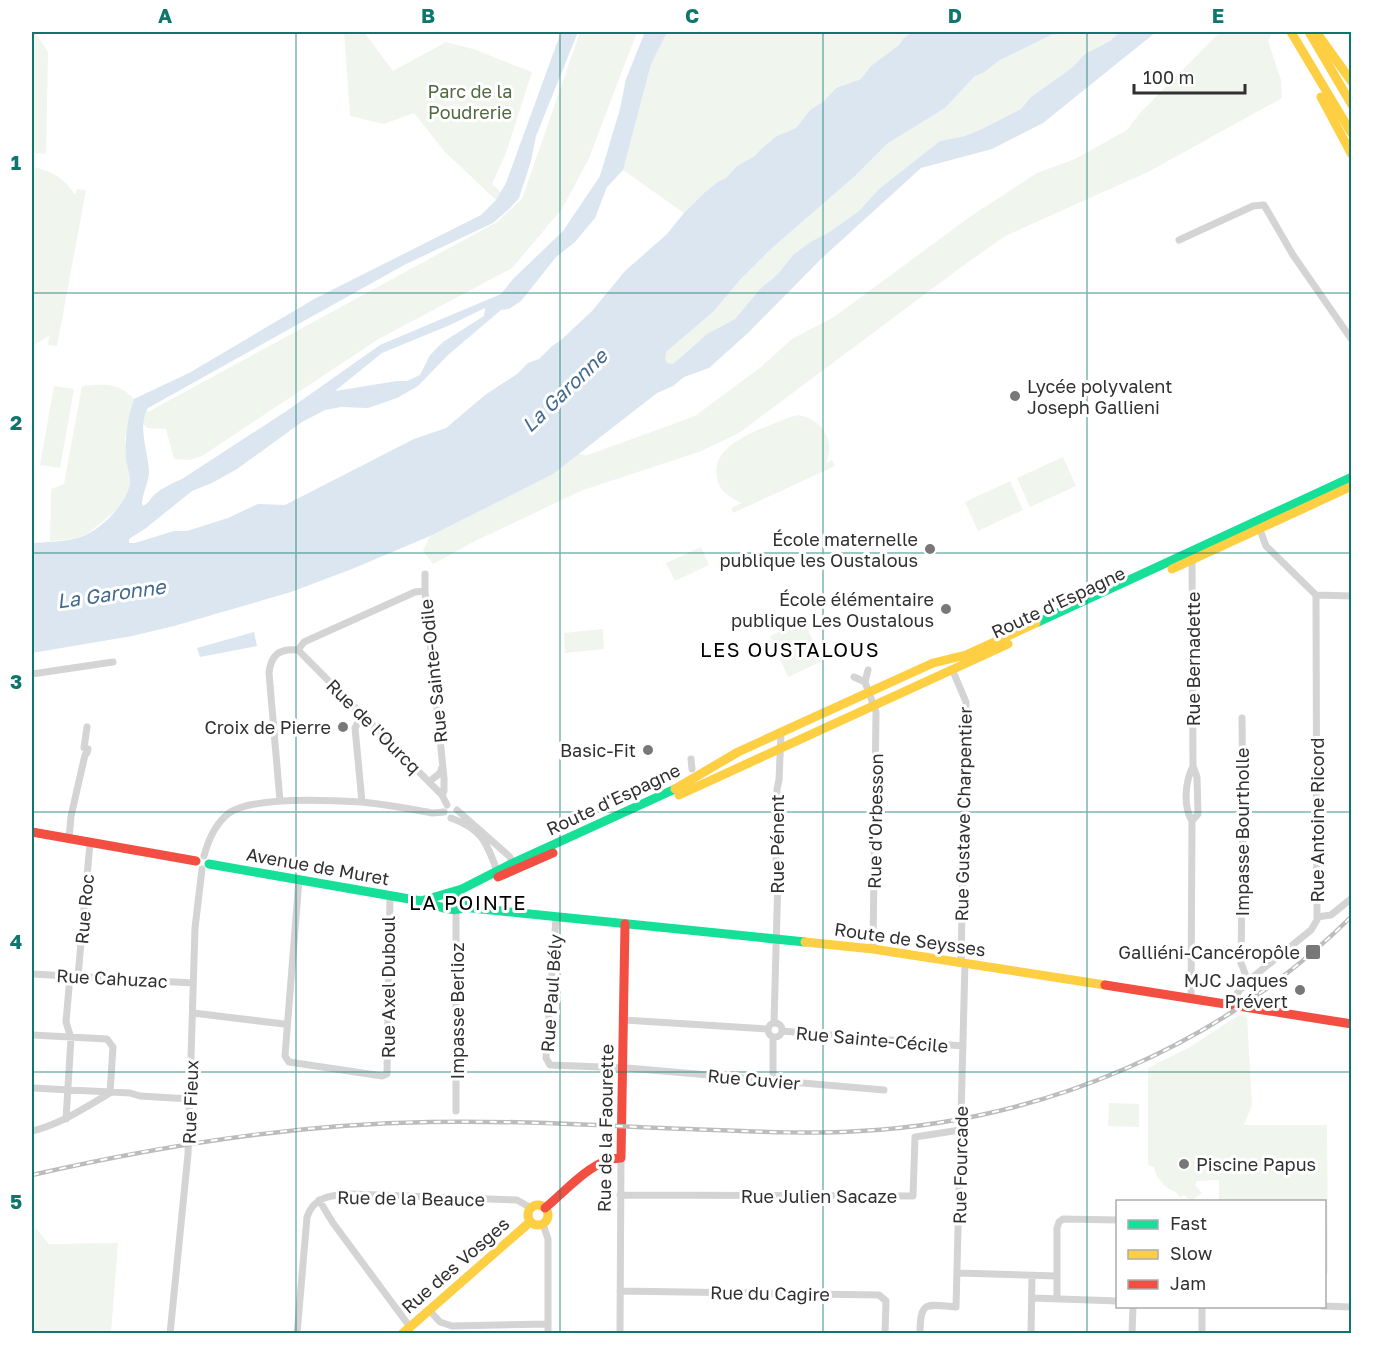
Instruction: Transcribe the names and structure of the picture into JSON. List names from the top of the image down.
{
  "streets": {
    "main road": [
      "Route d'Espagne",
      "Avenue de Muret",
      "Route de Seysses",
      "Rue de la Faourette",
      "Rue des Vosges"
    ],
    "street": [
      "Rue Bernadette",
      "Rue Sainte-Odile",
      "Rue de l'Ourcq",
      "Rue Gustave Charpentier",
      "Rue Antoine Ricord",
      "Rue d'Orbesson",
      "Impasse Bourtholle",
      "Rue Pénent",
      "Rue Roc",
      "Rue Cahuzac",
      "Rue Axel Duboul",
      "Rue Paul Bély",
      "Impasse Berlioz",
      "Rue Sainte-Cécile",
      "Rue Cuvier",
      "Rue Fieux",
      "Rue Fourcade",
      "Rue Julien Sacaze",
      "Rue de la Beauce",
      "Rue du Cagire"
    ]
  },
  "crossings": [
    ["Route d'Espagne", "Rue Bernadette"],
    ["Route d'Espagne", "Rue Gustave Charpentier"],
    ["Route d'Espagne", "Rue d'Orbesson"],
    ["Route d'Espagne", "Rue Pénent"],
    ["Route d'Espagne", "Avenue de Muret"],
    ["Route d'Espagne", "Route de Seysses"],
    ["Route d'Espagne", "Impasse Berlioz"],
    ["Rue Bernadette", "Route de Seysses"],
    ["Rue Sainte-Odile", "Rue de l'Ourcq"],
    ["Rue de l'Ourcq", "Rue Fieux"],
    ["Rue Gustave Charpentier", "Route de Seysses"],
    ["Rue Gustave Charpentier", "Rue Fourcade"],
    ["Rue Antoine Ricord", "Impasse Bourtholle"],
    ["Rue Antoine Ricord", "Route de Seysses"],
    ["Rue d'Orbesson", "Route de Seysses"],
    ["Rue Pénent", "Route de Seysses"],
    ["Rue Pénent", "Rue Sainte-Cécile"],
    ["Avenue de Muret", "Rue Roc"],
    ["Avenue de Muret", "Route de Seysses"],
    ["Avenue de Muret", "Rue Axel Duboul"],
    ["Avenue de Muret", "Impasse Berlioz"],
    ["Avenue de Muret", "Rue Fieux"],
    ["Rue Roc", "Rue Cahuzac"],
    ["Route de Seysses", "Rue Paul Bély"],
    ["Route de Seysses", "Impasse Berlioz"],
    ["Route de Seysses", "Rue de la Faourette"],
    ["Route de Seysses", "Rue Fourcade"],
    ["Rue Cahuzac", "Rue Fieux"],
    ["Rue Paul Bély", "Rue Cuvier"],
    ["Rue Paul Bély", "Rue de la Faourette"],
    ["Rue Sainte-Cécile", "Rue Fourcade"],
    ["Rue Cuvier", "Rue de la Faourette"],
    ["Rue de la Faourette", "Rue Julien Sacaze"],
    ["Rue de la Faourette", "Rue du Cagire"],
    ["Rue Fourcade", "Rue Julien Sacaze"],
    ["Rue de la Beauce", "Rue des Vosges"]
  ],
  "districts": ["LES OUSTALOUS", "LA POINTE"],
  "water": ["La Garonne"],
  "parks": ["Parc de la Poudrerie"],
  "places": {
    "other": [
      "Lycée polyvalent Joseph Gallieni",
      "École maternelle publique les Oustalous",
      "École élémentaire publique Les Oustalous",
      "Croix de Pierre",
      "Basic-Fit",
      "MJC Jaques Prévert",
      "Piscine Papus"
    ],
    "transit": ["Galliéni-Cancéropôle"]
  },
  "legend": ["Fast", "Slow", "Jam"],
  "scale_bar": "100 m",
  "grid": {
    "columns": [
      "A",
      "B",
      "C",
      "D",
      "E"
    ],
    "rows": [
      "1",
      "2",
      "3",
      "4",
      "5"
    ]
  }
}
